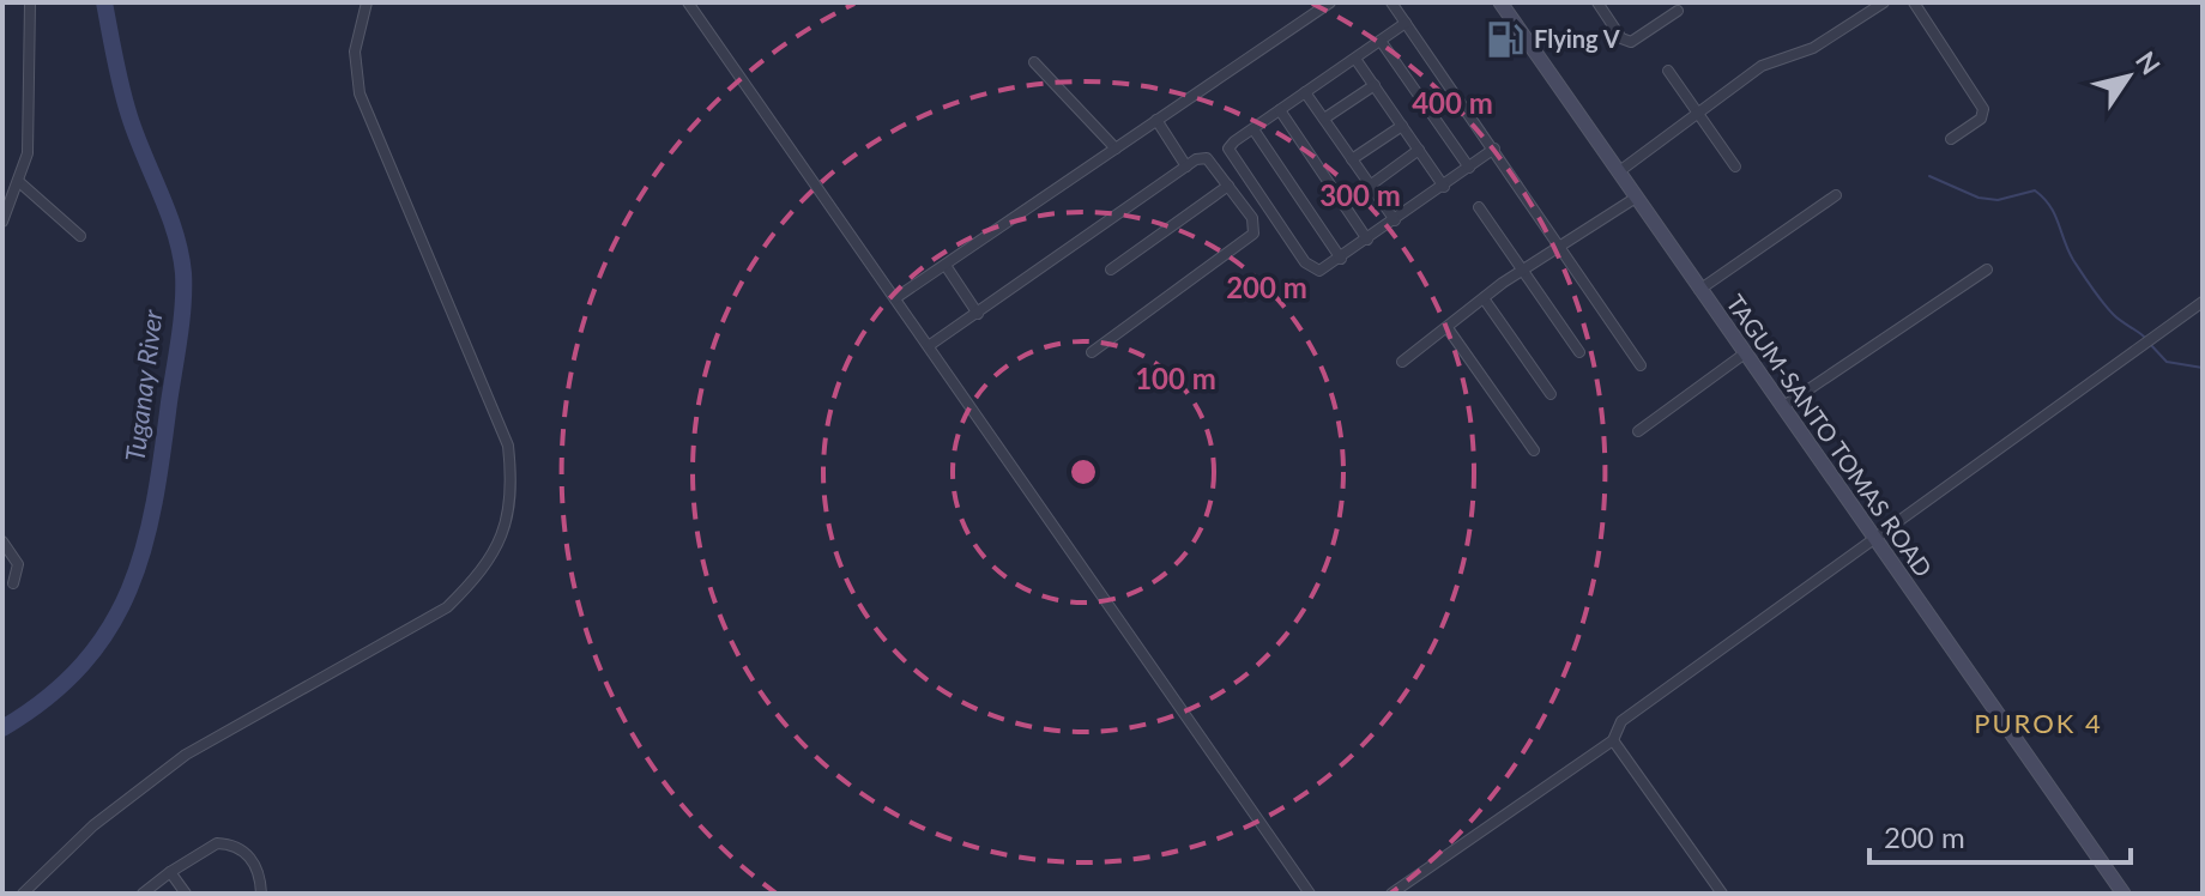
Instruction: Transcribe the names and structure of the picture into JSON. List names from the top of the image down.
{
  "streets": {
    "main road": ["TAGUM-SANTO TOMAS ROAD"]
  },
  "districts": ["PUROK 4"],
  "water": ["Tuganay River"],
  "places": {
    "fuel station": ["Flying V"]
  },
  "scale_bar": "200 m",
  "north": "top right",
  "rings": [
    "400 m",
    "300 m",
    "200 m",
    "100 m"
  ]
}
